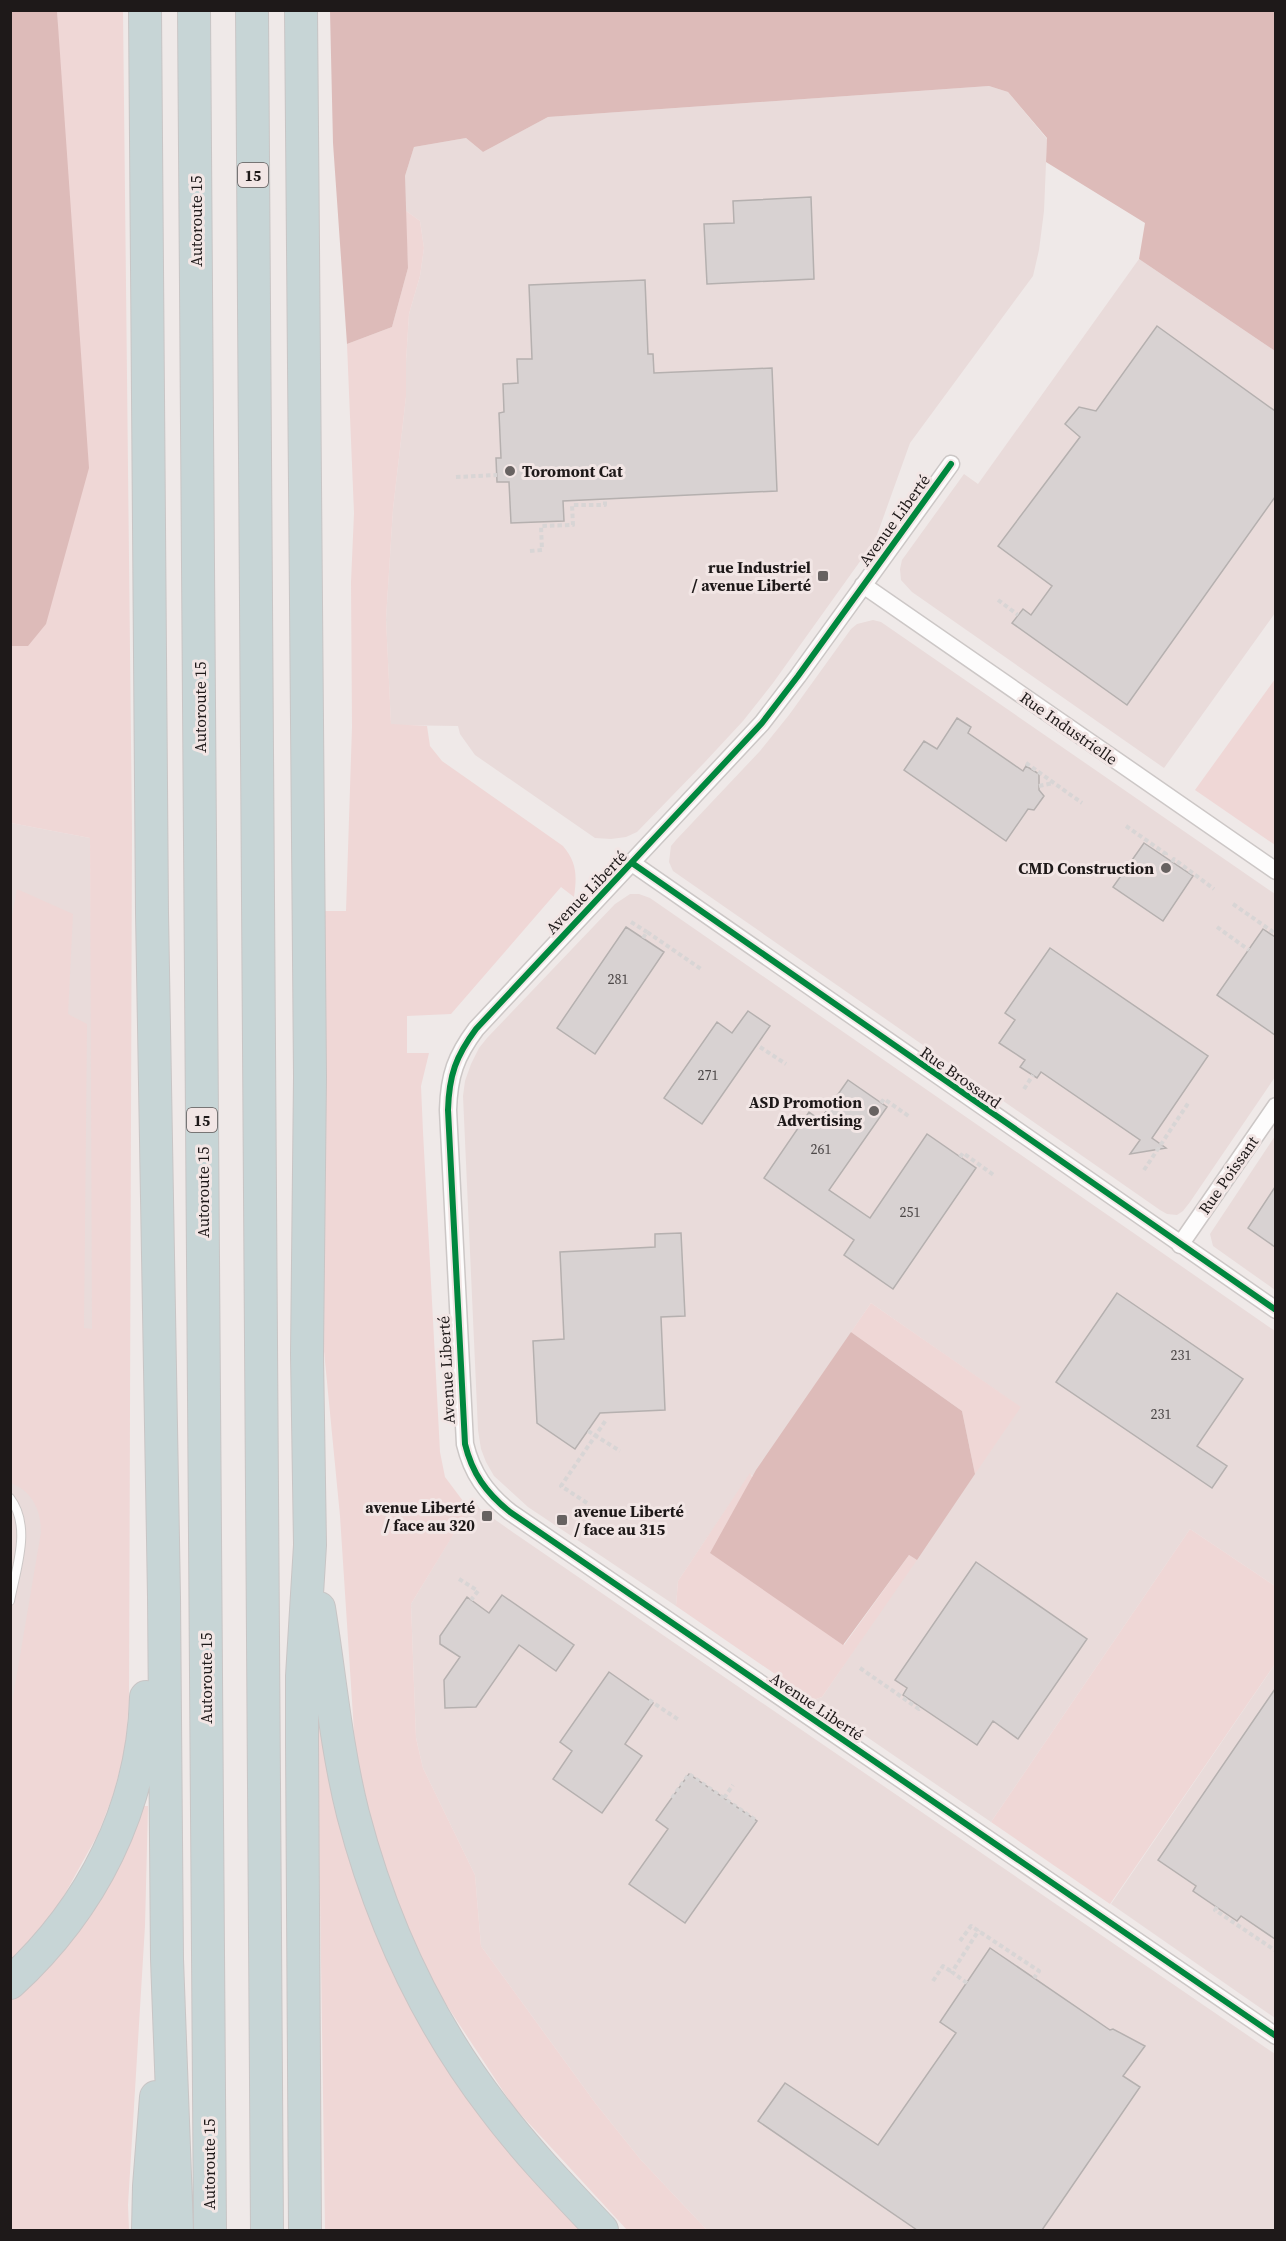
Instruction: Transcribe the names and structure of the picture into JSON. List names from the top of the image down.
{
  "streets": {
    "highway": ["15", "Autoroute 15"],
    "street": [
      "Avenue Liberté",
      "Rue Industrielle",
      "Rue Brossard",
      "Rue Poissant"
    ]
  },
  "crossings": [
    ["Avenue Liberté", "Rue Industrielle"],
    ["Avenue Liberté", "Rue Brossard"],
    ["Rue Brossard", "Rue Poissant"]
  ],
  "places": {
    "other": ["Toromont Cat", "CMD Construction", "ASD Promotion Advertising"],
    "transit": ["rue Industriel / avenue Liberté", "avenue Liberté / face au 320", "avenue Liberté / face au 315"]
  },
  "house_numbers": [
    "281",
    "271",
    "261",
    "251",
    "231",
    "231"
  ]
}
